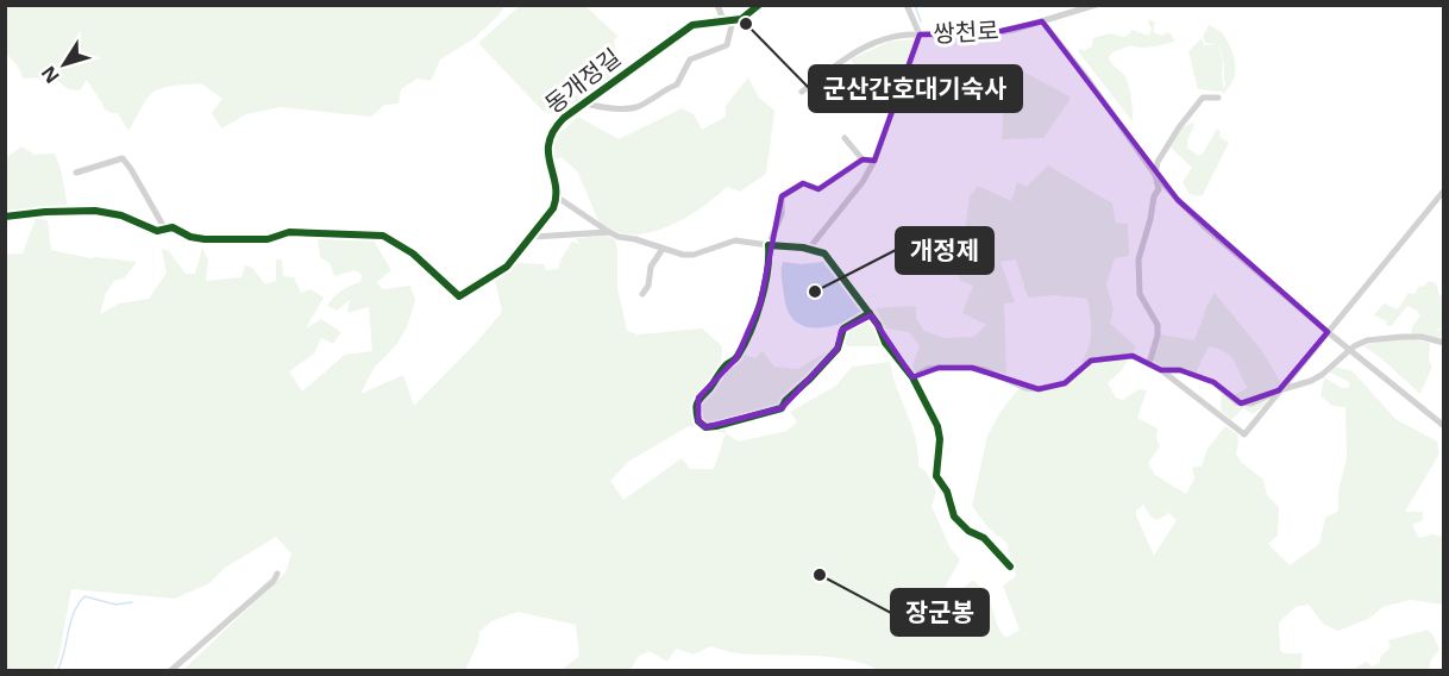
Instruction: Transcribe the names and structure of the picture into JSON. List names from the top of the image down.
{
  "streets": {
    "street": ["쌍천로", "동개정길"]
  },
  "places": ["군산간호대기숙사", "개정제", "장군봉"],
  "north": "bottom left"
}
